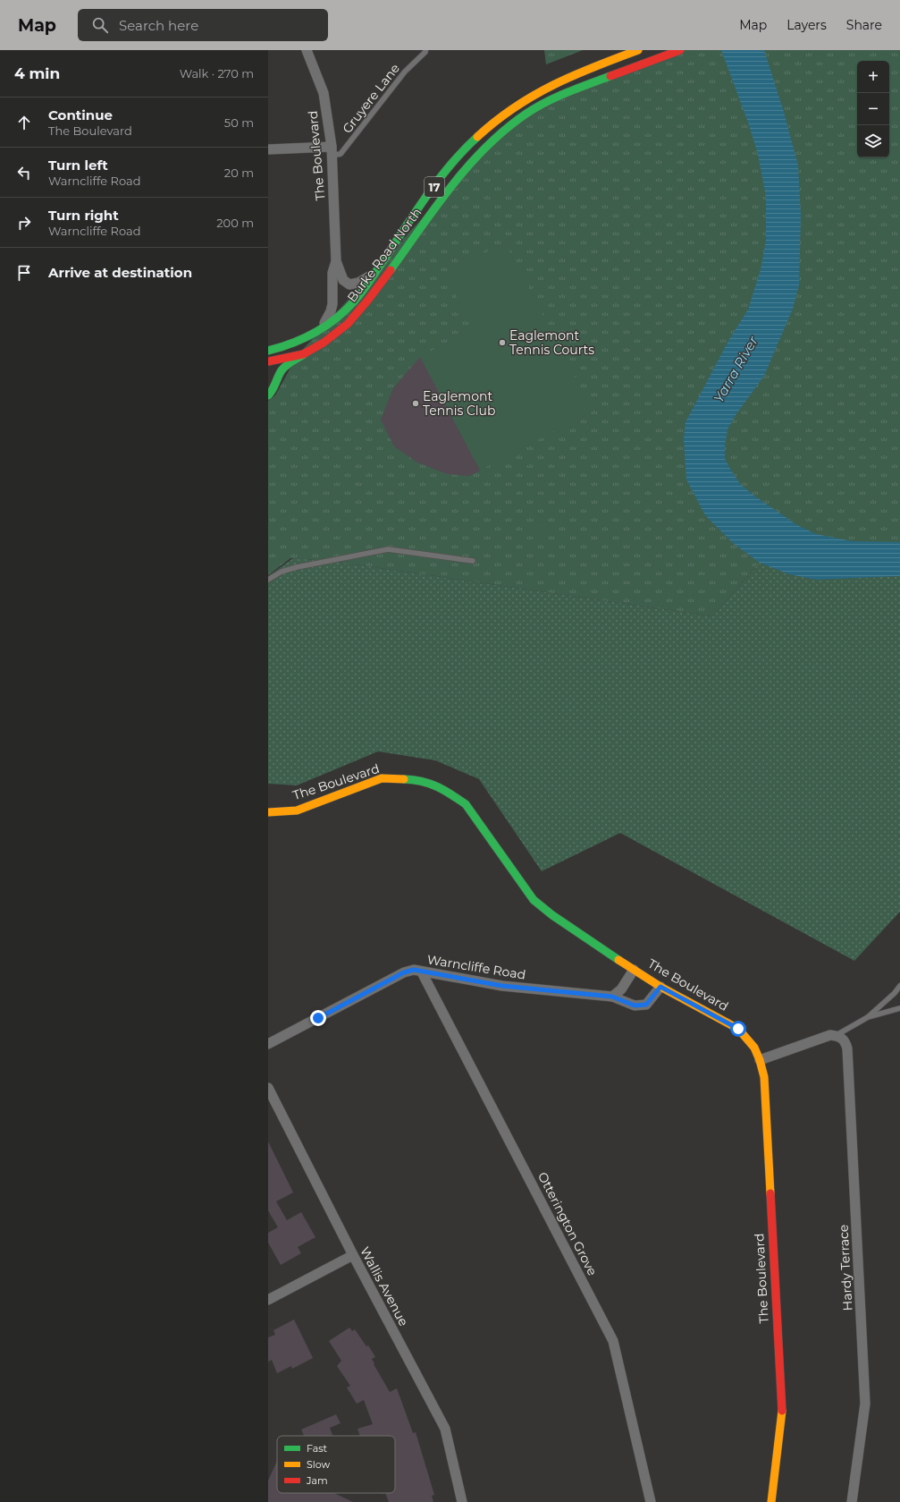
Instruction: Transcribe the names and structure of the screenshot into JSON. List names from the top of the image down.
{
  "streets": {
    "street": [
      "The Boulevard",
      "17",
      "Burke Road North",
      "Warncliffe Road",
      "Otterington Grove",
      "Hardy Terrace",
      "Wallis Avenue"
    ],
    "lane": ["Gruyere Lane"]
  },
  "crossings": [
    ["Gruyere Lane", "The Boulevard"],
    ["The Boulevard", "Burke Road North"],
    ["The Boulevard", "Warncliffe Road"],
    ["Warncliffe Road", "Otterington Grove"]
  ],
  "water": ["Yarra River"],
  "places": ["Eaglemont Tennis Courts", "Eaglemont Tennis Club"],
  "legend": ["Fast", "Slow", "Jam"],
  "page": {
    "header": "Map",
    "search": "Search here",
    "nav": ["Map", "Layers", "Share"],
    "heading": ["4 min", "Walk · 270 m"],
    "map_buttons": ["+", "−"],
    "list": [
      ["Continue", "The Boulevard", "50 m"],
      ["Turn left", "Warncliffe Road", "20 m"],
      ["Turn right", "Warncliffe Road", "200 m"],
      "Arrive at destination"
    ]
  }
}
